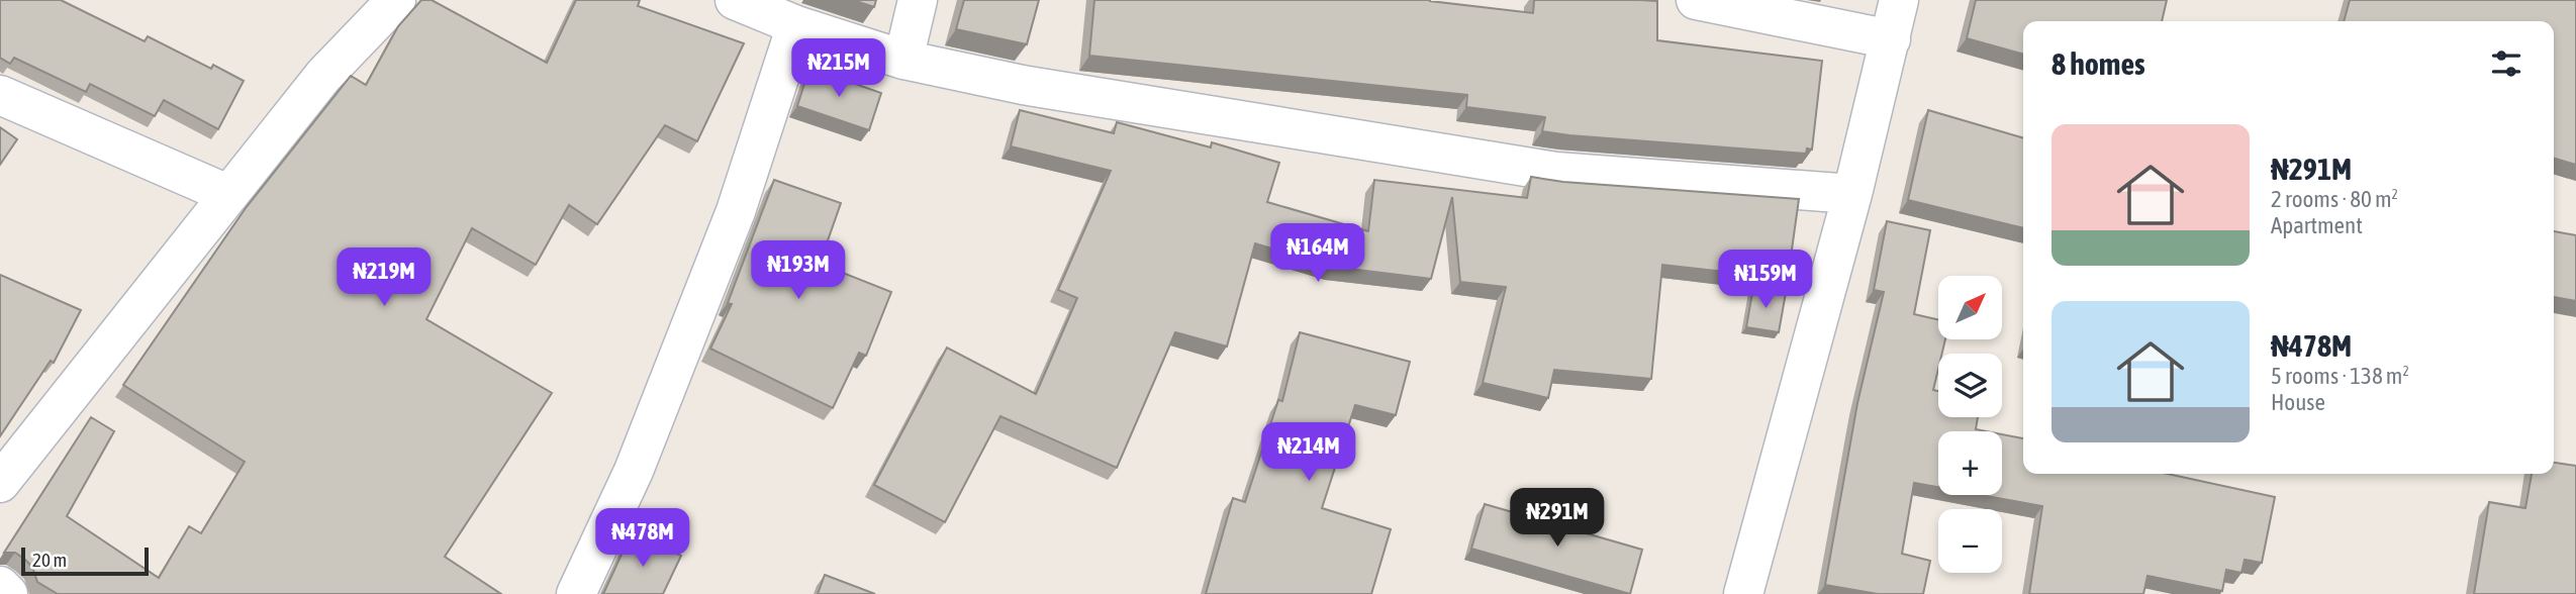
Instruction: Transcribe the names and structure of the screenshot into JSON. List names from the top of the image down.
{
  "scale_bar": "20 m",
  "north": "top right",
  "page": {
    "heading": "8 homes",
    "price": [
      "₦215M",
      "₦164M",
      "₦193M",
      "₦219M",
      "₦159M",
      "₦214M",
      "₦291M",
      "₦478M"
    ],
    "list": [
      {
        "name": "₦291M",
        "note": "2 rooms · 80 m² · Apartment"
      },
      {
        "name": "₦478M",
        "note": "5 rooms · 138 m² · House"
      }
    ],
    "map_buttons": ["+", "−"],
    "scale": "20 m"
  }
}
